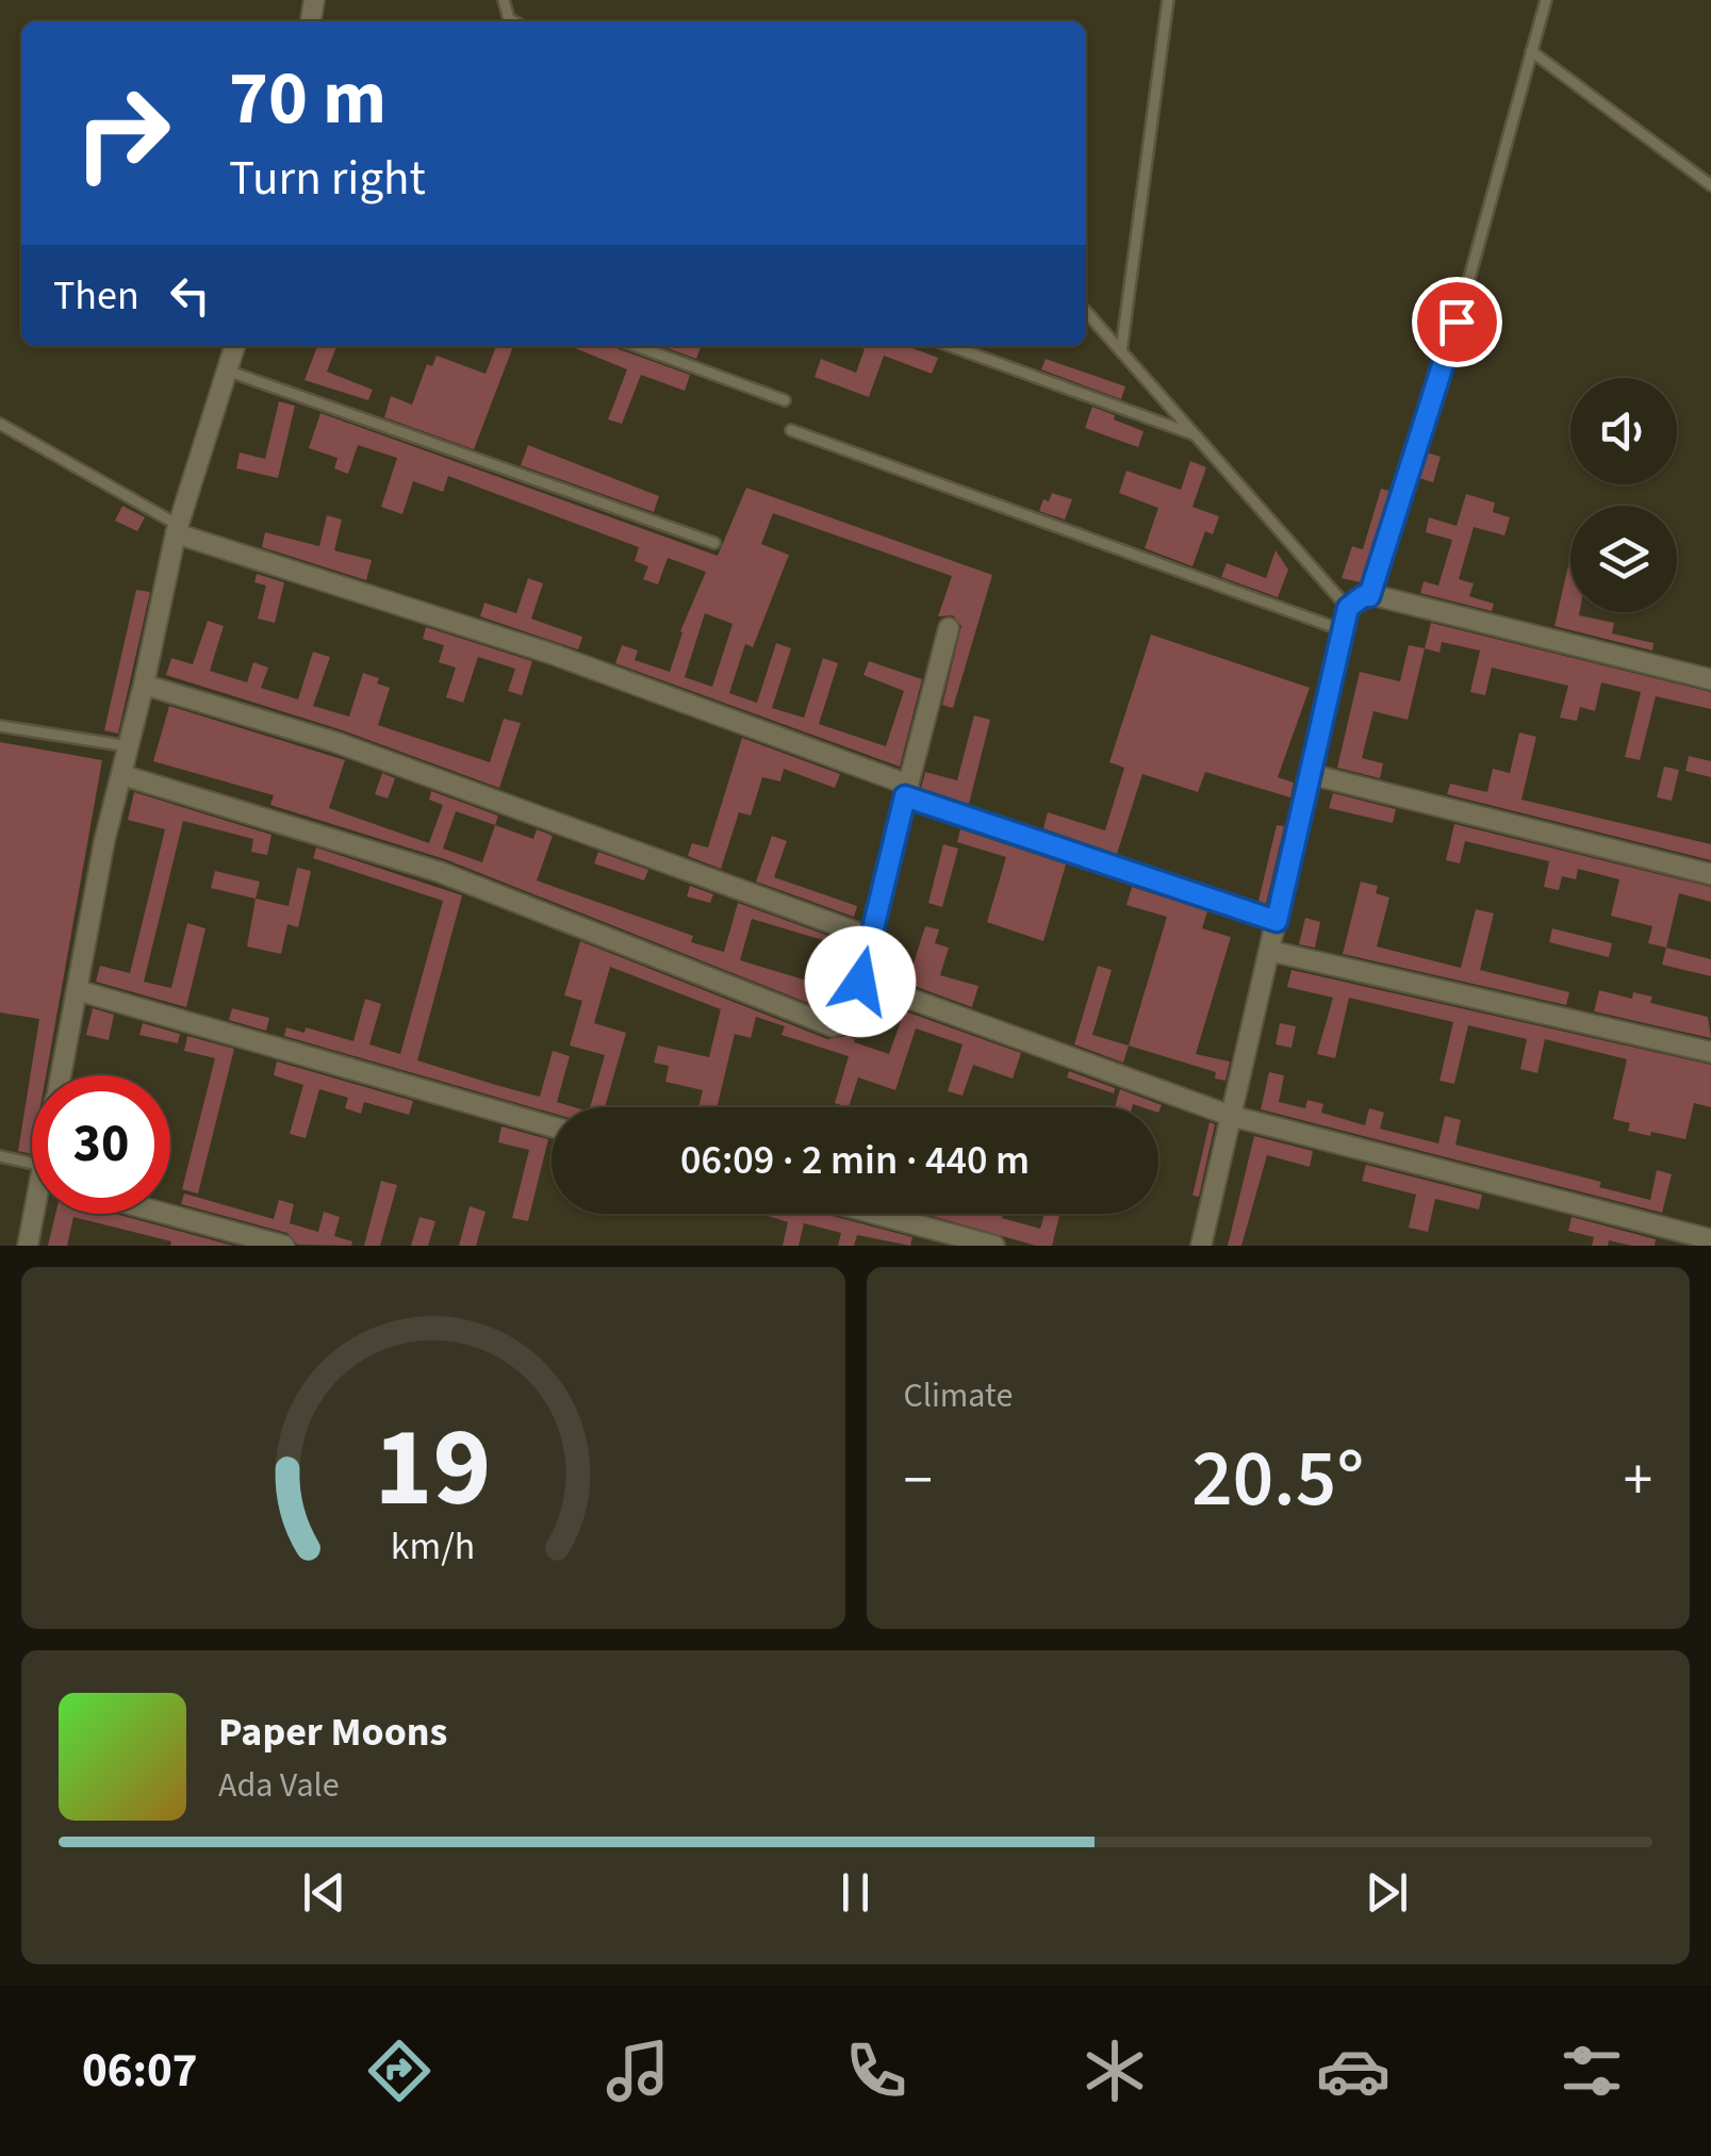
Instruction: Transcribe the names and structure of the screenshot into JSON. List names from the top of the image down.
{
  "page": {
    "turn": ["70 m", "Turn right"],
    "then": "Then",
    "limit": "30",
    "trip": "06:09 · 2 min · 440 m",
    "tile": "Climate",
    "heat": ["−", "20.5°", "+"],
    "song": ["Paper Moons", "Ada Vale"],
    "tabs": "06:07",
    "gauge": ["19", "km/h"]
  }
}
